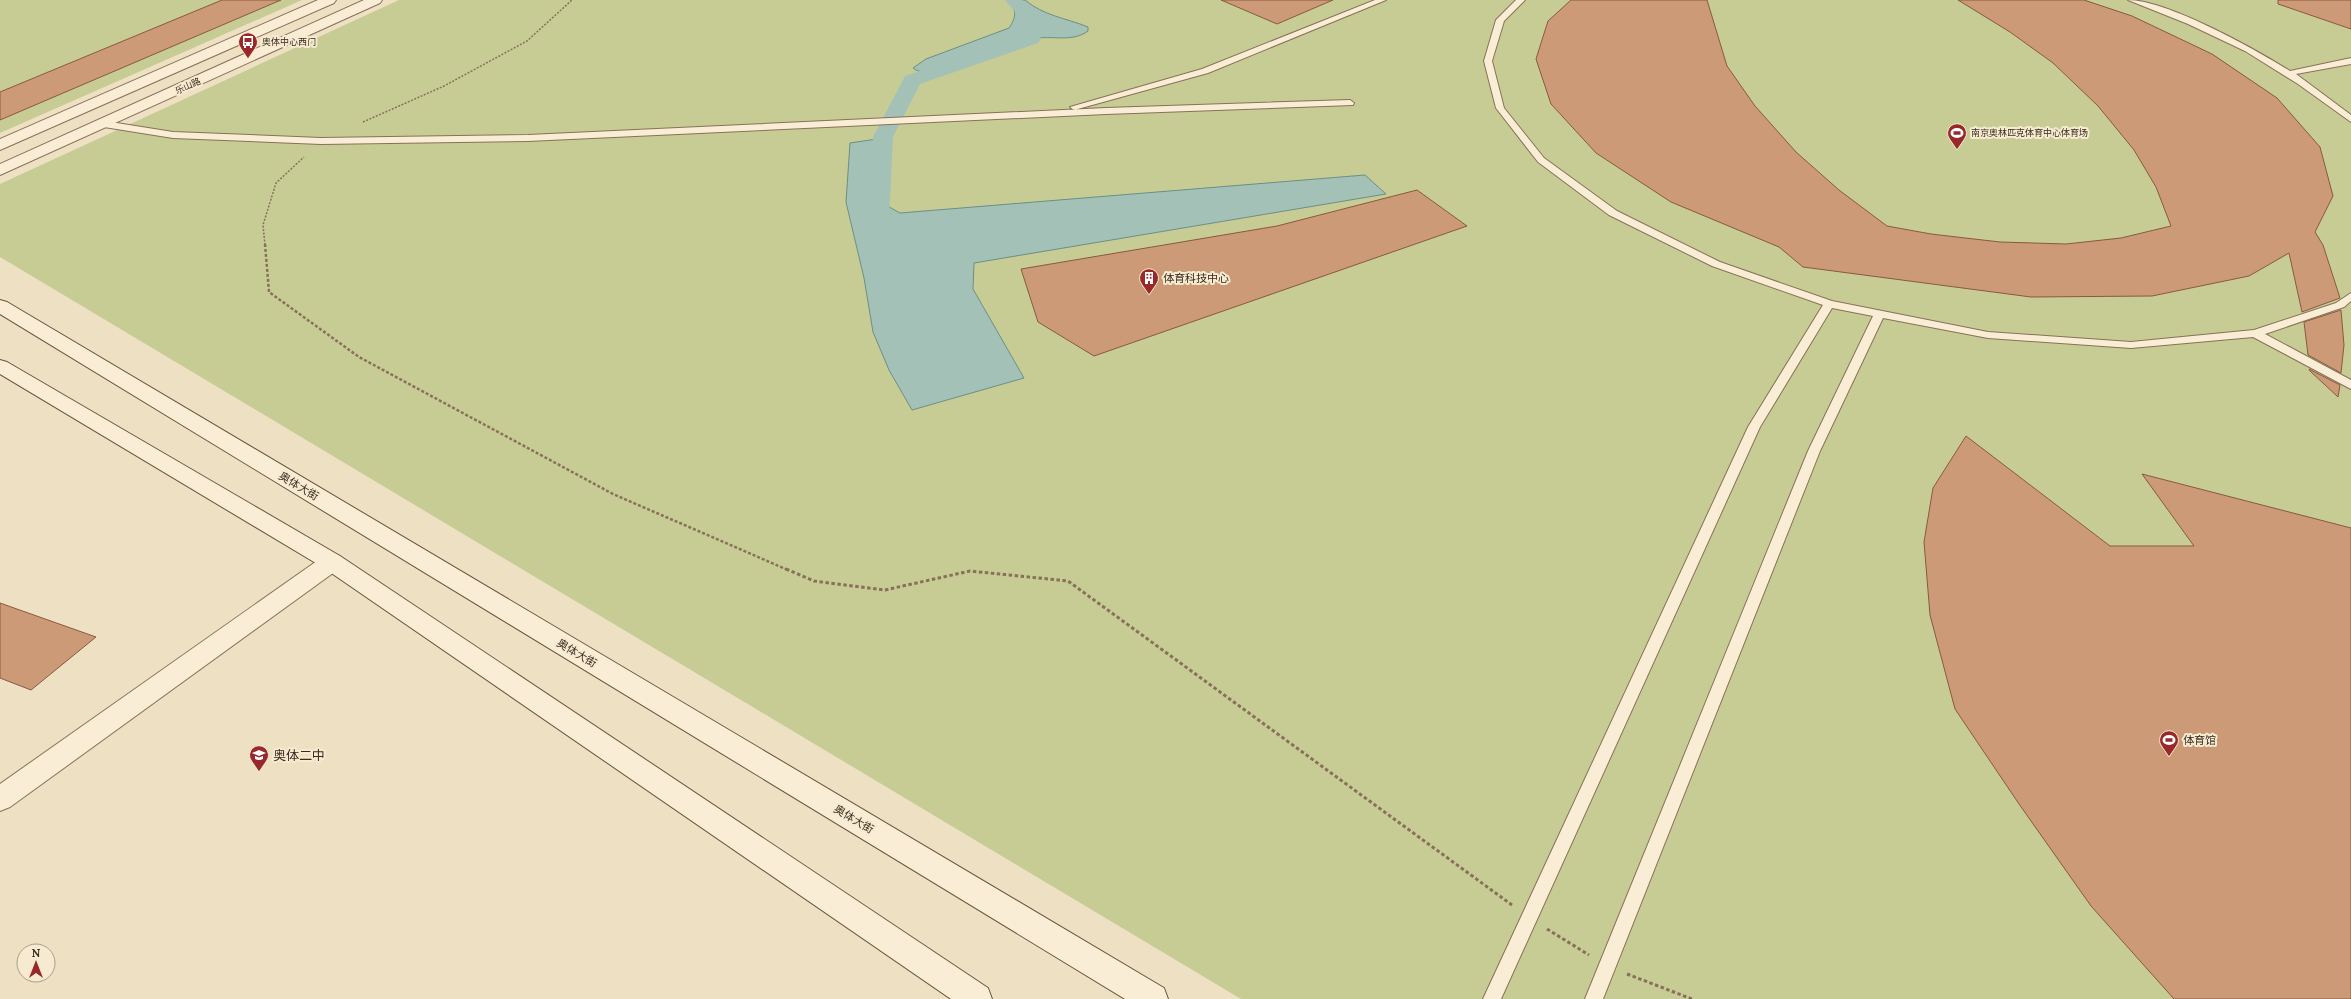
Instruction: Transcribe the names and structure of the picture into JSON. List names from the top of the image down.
{
  "streets": {
    "main road": ["乐山路", "奥体大街"]
  },
  "places": {
    "bus stop": ["奥体中心西门"],
    "sports": ["南京奥林匹克体育中心体育场", "体育馆"],
    "building": ["体育科技中心"],
    "school or university": ["奥体二中"]
  },
  "north": "top"
}
